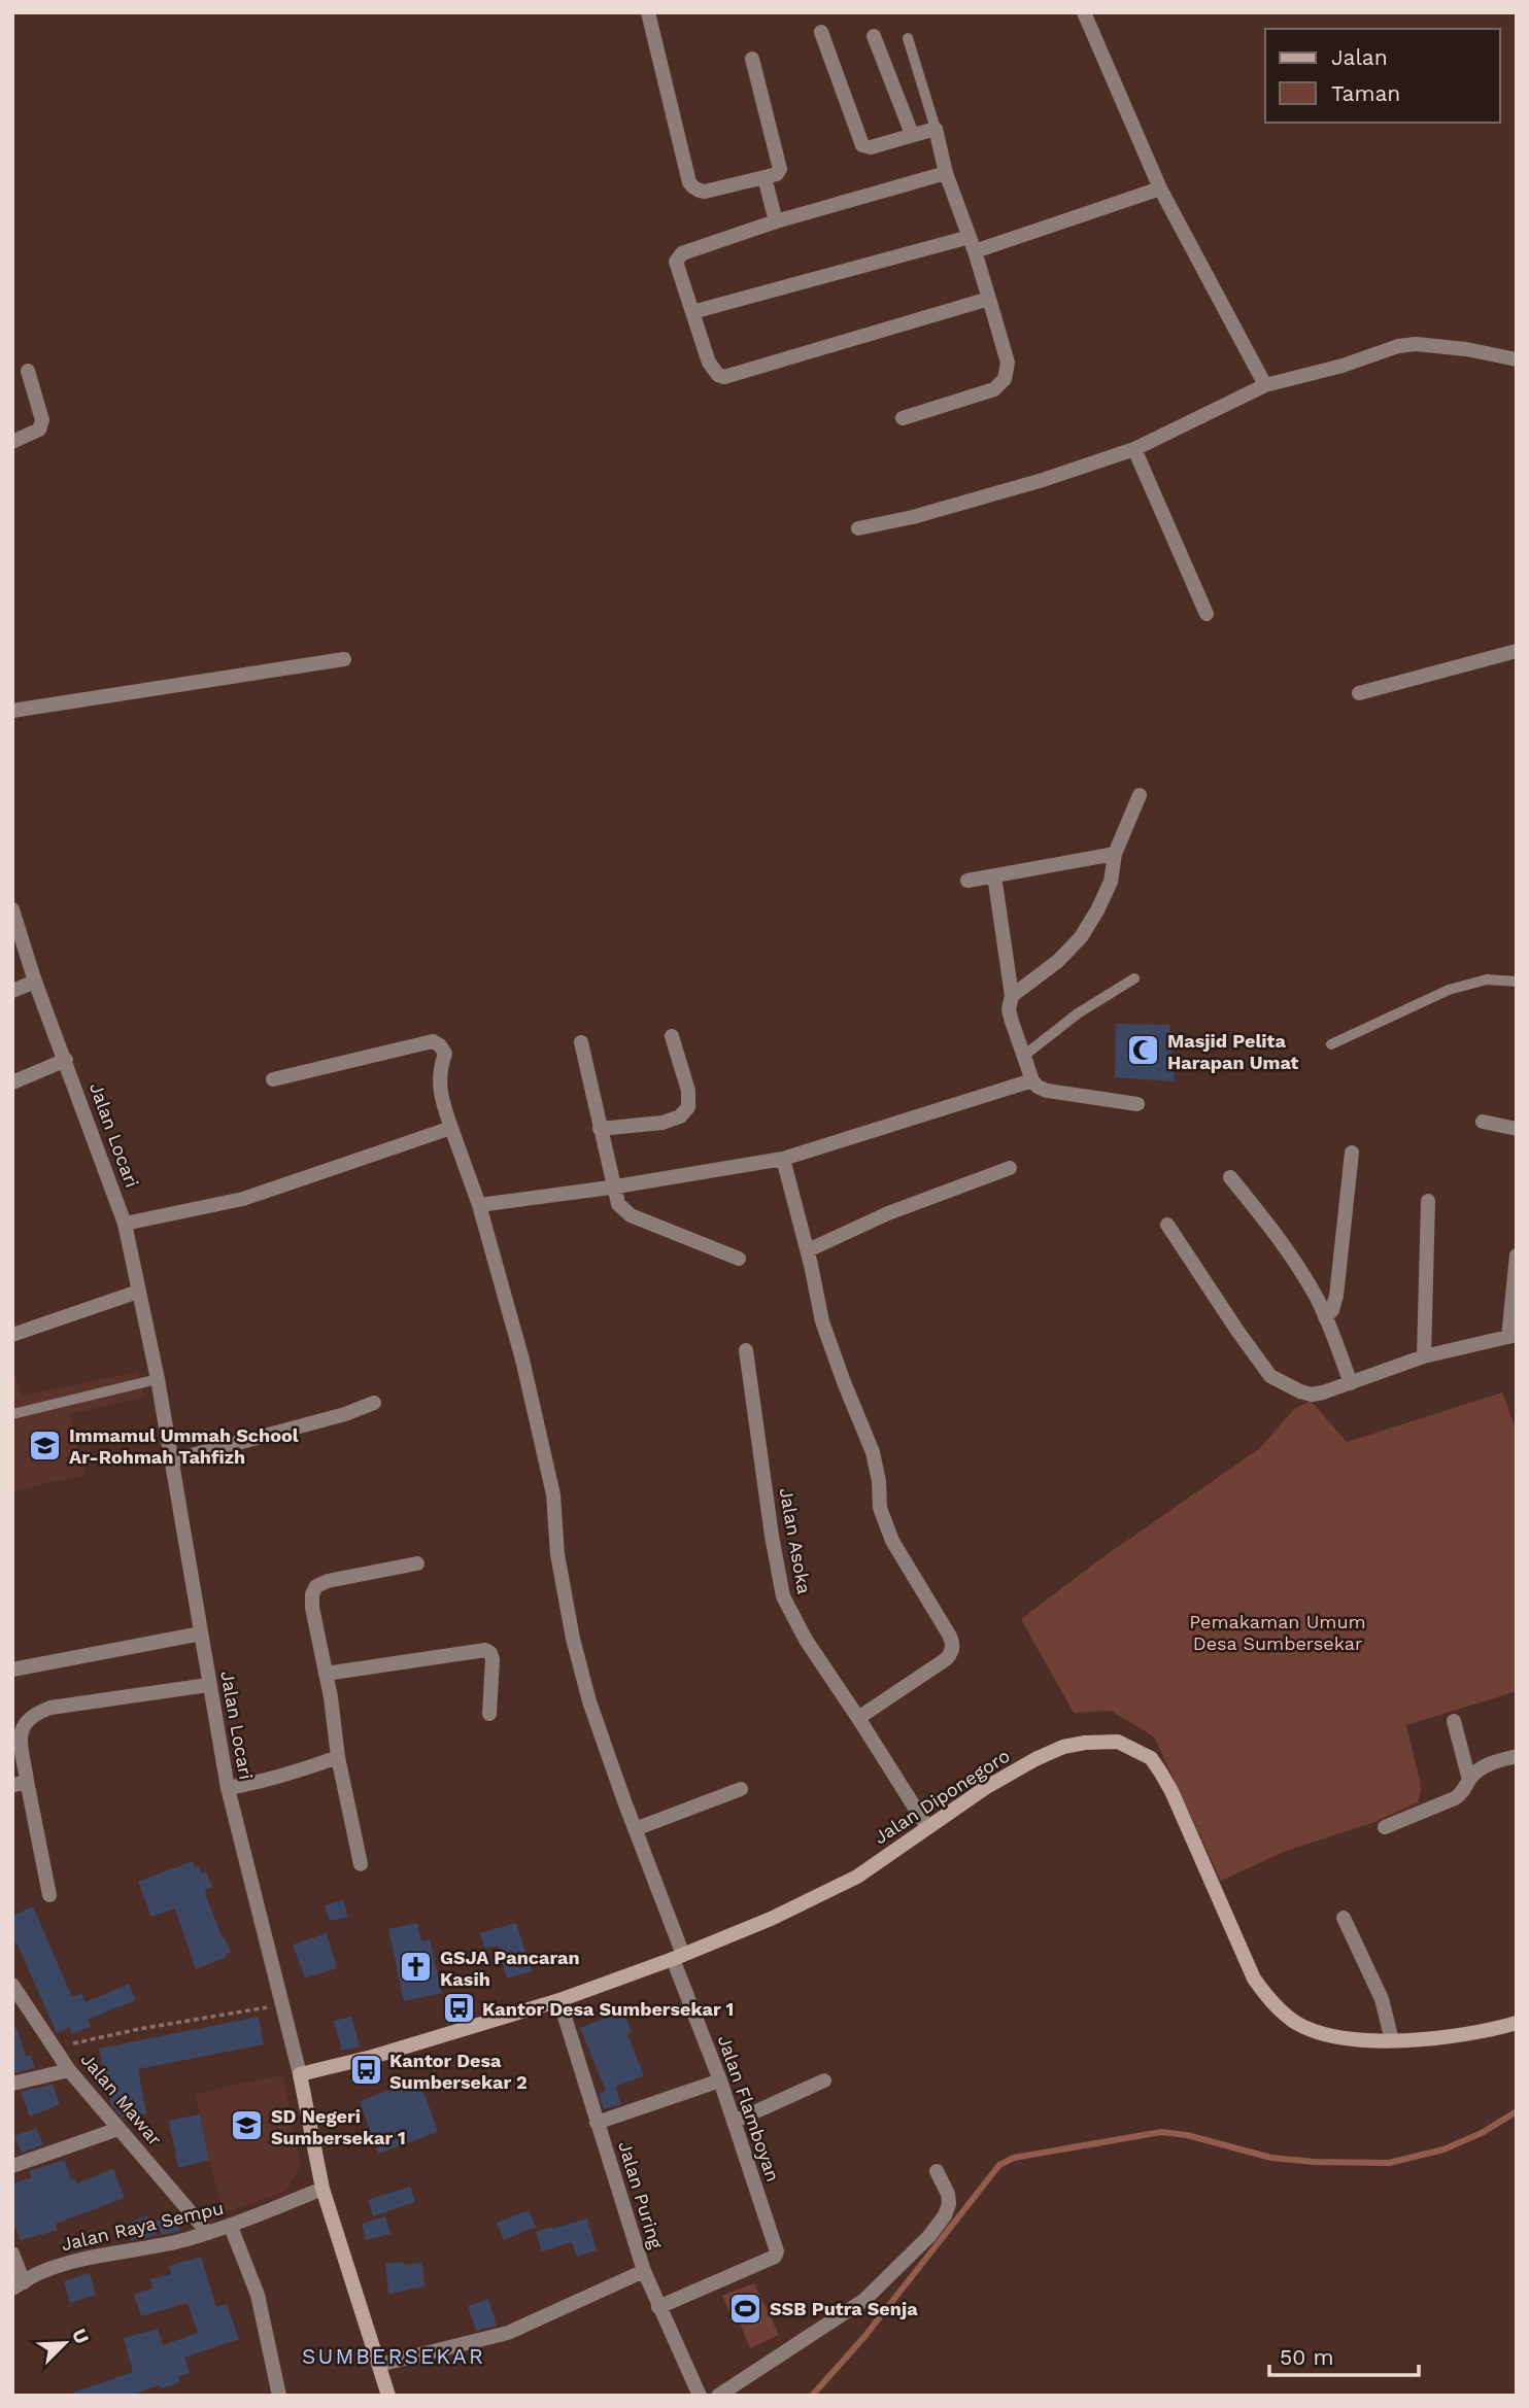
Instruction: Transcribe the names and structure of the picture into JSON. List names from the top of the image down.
{
  "streets": {
    "main road": ["Jalan Diponegoro"],
    "street": [
      "Jalan Locari",
      "Jalan Asoka",
      "Jalan Mawar",
      "Jalan Flamboyan",
      "Jalan Puring",
      "Jalan Raya Sempu"
    ]
  },
  "crossings": [
    ["Jalan Locari", "Jalan Diponegoro"],
    ["Jalan Asoka", "Jalan Diponegoro"],
    ["Jalan Diponegoro", "Jalan Flamboyan"],
    ["Jalan Diponegoro", "Jalan Puring"],
    ["Jalan Mawar", "Jalan Raya Sempu"],
    ["Jalan Flamboyan", "Jalan Puring"]
  ],
  "districts": ["SUMBERSEKAR"],
  "parks": ["Pemakaman Umum Desa Sumbersekar"],
  "places": {
    "mosque": ["Masjid Pelita Harapan Umat"],
    "school or university": ["Immamul Ummah School Ar-Rohmah Tahfizh", "SD Negeri Sumbersekar 1"],
    "church": ["GSJA Pancaran Kasih"],
    "bus stop": ["Kantor Desa Sumbersekar 1", "Kantor Desa Sumbersekar 2"],
    "sports": ["SSB Putra Senja"]
  },
  "legend": ["Jalan", "Taman"],
  "scale_bar": "50 m",
  "north": "top right"
}
